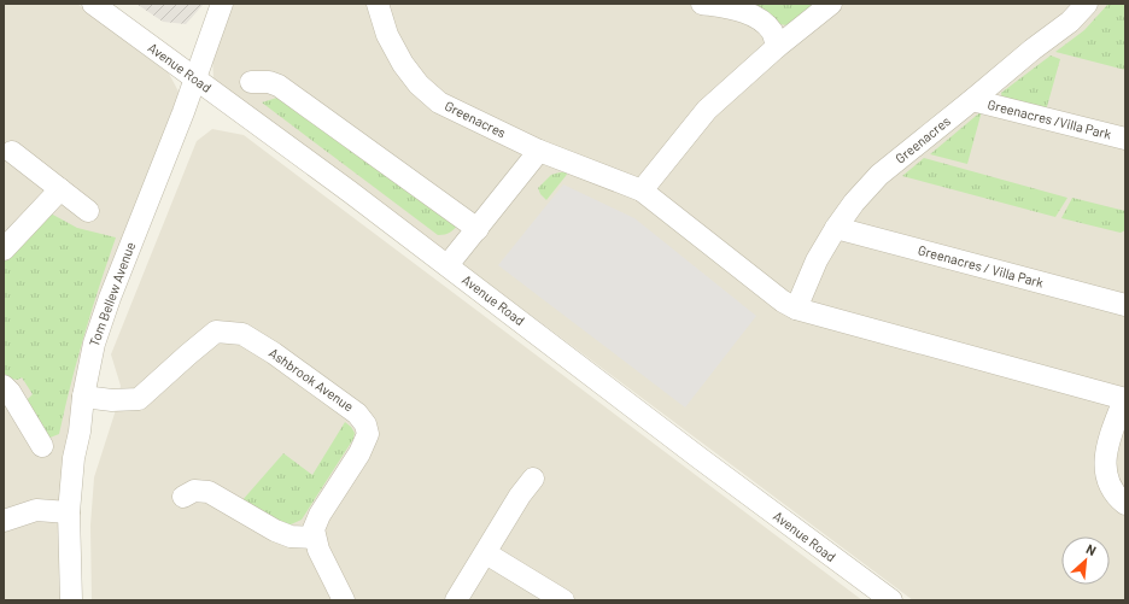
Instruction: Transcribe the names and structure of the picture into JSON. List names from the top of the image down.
{
  "streets": {
    "street": [
      "Avenue Road",
      "Greenacres",
      "Greenacres /Villa Park",
      "Greenacres / Villa Park",
      "Tom Bellew Avenue",
      "Ashbrook Avenue"
    ]
  },
  "crossings": [
    ["Avenue Road", "Tom Bellew Avenue"],
    ["Greenacres", "Greenacres /Villa Park"],
    ["Greenacres", "Greenacres / Villa Park"],
    ["Tom Bellew Avenue", "Ashbrook Avenue"]
  ],
  "north": "top right"
}
